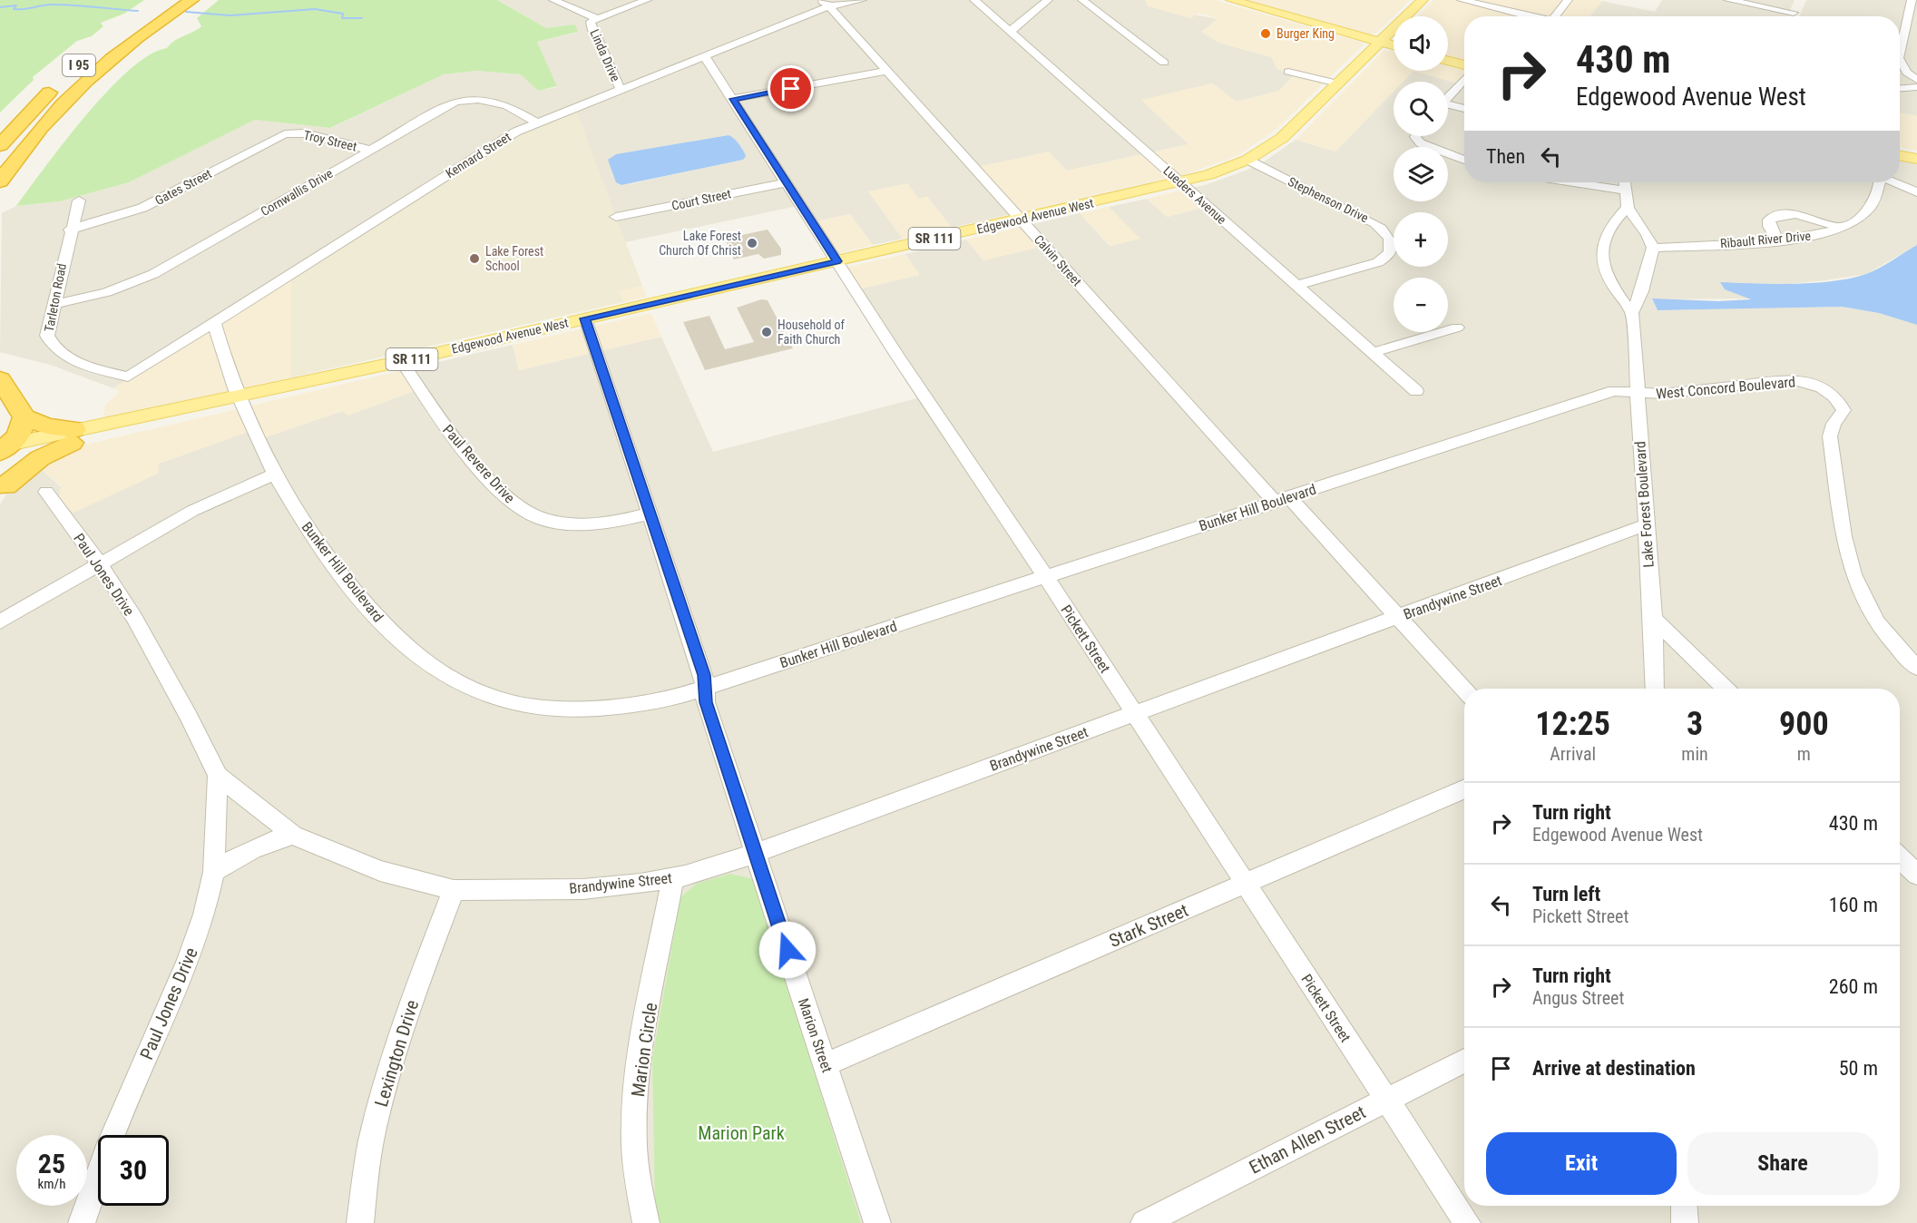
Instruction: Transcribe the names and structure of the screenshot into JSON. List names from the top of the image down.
{
  "streets": {
    "highway": ["I 95"],
    "main road": ["Edgewood Avenue West", "SR 111"],
    "street": [
      "Linda Drive",
      "Troy Street",
      "Kennard Street",
      "Gates Street",
      "Cornwallis Drive",
      "Lueders Avenue",
      "Court Street",
      "Stephenson Drive",
      "Ribault River Drive",
      "Calvin Street",
      "Tarleton Road",
      "West Concord Boulevard",
      "Paul Revere Drive",
      "Lake Forest Boulevard",
      "Bunker Hill Boulevard",
      "Paul Jones Drive",
      "Brandywine Street",
      "Pickett Street",
      "Stark Street",
      "Marion Street",
      "Marion Circle",
      "Lexington Drive",
      "Ethan Allen Street"
    ]
  },
  "crossings": [
    ["Linda Drive", "Kennard Street"],
    ["Troy Street", "Gates Street"],
    ["Troy Street", "Cornwallis Drive"],
    ["Kennard Street", "Cornwallis Drive"],
    ["Kennard Street", "Calvin Street"],
    ["Kennard Street", "Tarleton Road"],
    ["Kennard Street", "Bunker Hill Boulevard"],
    ["Kennard Street", "Pickett Street"],
    ["Gates Street", "Tarleton Road"],
    ["Cornwallis Drive", "Tarleton Road"],
    ["Lueders Avenue", "Stephenson Drive"],
    ["Lueders Avenue", "Edgewood Avenue West"],
    ["Court Street", "Pickett Street"],
    ["Stephenson Drive", "Edgewood Avenue West"],
    ["Edgewood Avenue West", "Calvin Street"],
    ["Edgewood Avenue West", "Paul Revere Drive"],
    ["Edgewood Avenue West", "Bunker Hill Boulevard"],
    ["Edgewood Avenue West", "Pickett Street"],
    ["Edgewood Avenue West", "Marion Street"],
    ["Ribault River Drive", "Lake Forest Boulevard"],
    ["Calvin Street", "Bunker Hill Boulevard"],
    ["Calvin Street", "Brandywine Street"],
    ["West Concord Boulevard", "Lake Forest Boulevard"],
    ["West Concord Boulevard", "Bunker Hill Boulevard"],
    ["Paul Revere Drive", "Marion Street"],
    ["Lake Forest Boulevard", "Bunker Hill Boulevard"],
    ["Lake Forest Boulevard", "Brandywine Street"],
    ["Bunker Hill Boulevard", "Pickett Street"],
    ["Bunker Hill Boulevard", "Marion Street"],
    ["Paul Jones Drive", "Brandywine Street"],
    ["Brandywine Street", "Pickett Street"],
    ["Brandywine Street", "Marion Street"],
    ["Brandywine Street", "Marion Circle"],
    ["Brandywine Street", "Lexington Drive"],
    ["Pickett Street", "Stark Street"],
    ["Pickett Street", "Ethan Allen Street"],
    ["Stark Street", "Marion Street"]
  ],
  "parks": ["Marion Park"],
  "places": [
    "Burger King",
    "Lake Forest Church Of Christ",
    "Lake Forest School",
    "Household of Faith Church"
  ],
  "page": {
    "map_buttons": ["+", "−"],
    "turn": ["430 m", "Edgewood Avenue West"],
    "then": "Then",
    "eta": [
      "12:25",
      "Arrival",
      "3",
      "min",
      "900",
      "m"
    ],
    "list": [
      {
        "name": "Turn right",
        "note": "Edgewood Avenue West",
        "value": "430 m"
      },
      {
        "name": "Turn left",
        "note": "Pickett Street",
        "value": "160 m"
      },
      {
        "name": "Turn right",
        "note": "Angus Street",
        "value": "260 m"
      },
      {
        "name": "Arrive at destination",
        "value": "50 m"
      }
    ],
    "buttons": ["Exit", "Share"],
    "speed": "25 km/h",
    "limit": "30"
  }
}
